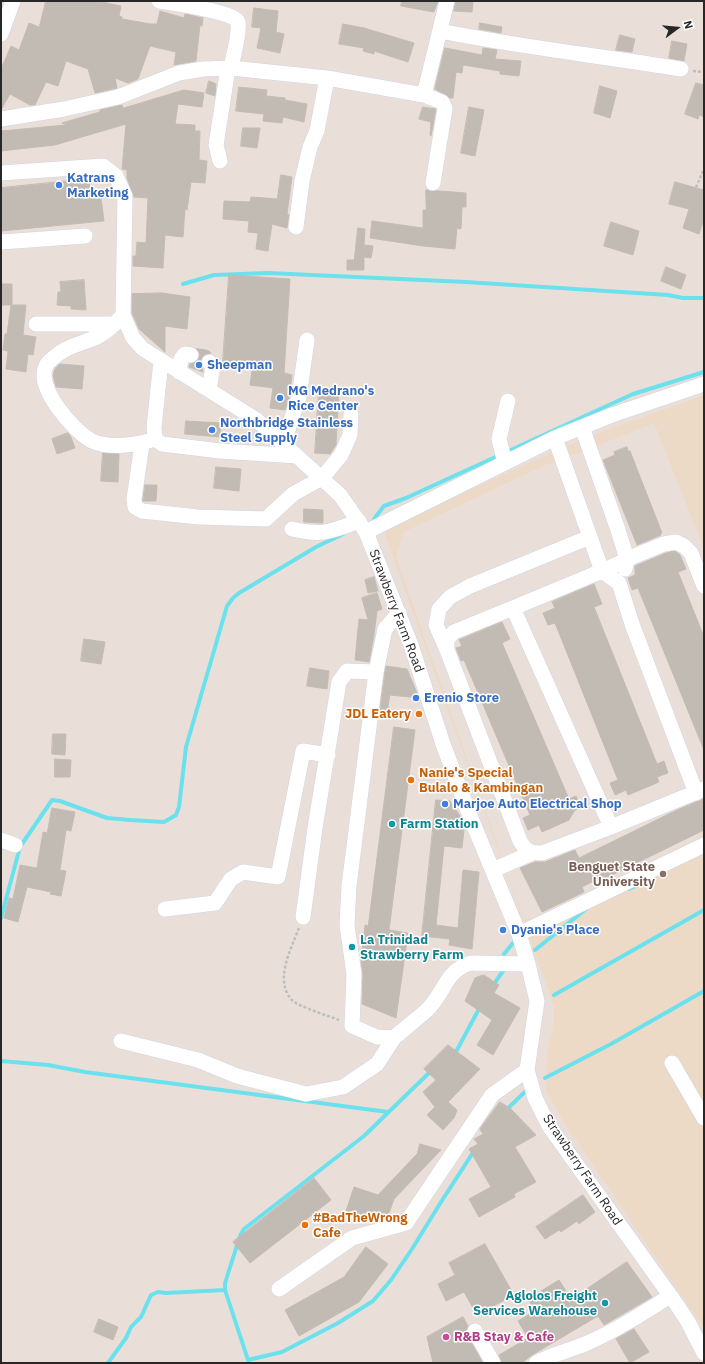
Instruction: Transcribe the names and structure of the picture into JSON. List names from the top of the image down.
{
  "streets": {
    "street": ["Strawberry Farm Road"]
  },
  "places": [
    "Katrans Marketing",
    "Sheepman",
    "MG Medrano's Rice Center",
    "Northbridge Stainless Steel Supply",
    "Erenio Store",
    "JDL Eatery",
    "Nanie's Special Bulalo & Kambingan",
    "Marjoe Auto Electrical Shop",
    "Farm Station",
    "Benguet State University",
    "Dyanie's Place",
    "La Trinidad Strawberry Farm",
    "#BadTheWrong Cafe",
    "Aglolos Freight Services Warehouse",
    "R&B Stay & Cafe"
  ],
  "north": "right"
}
